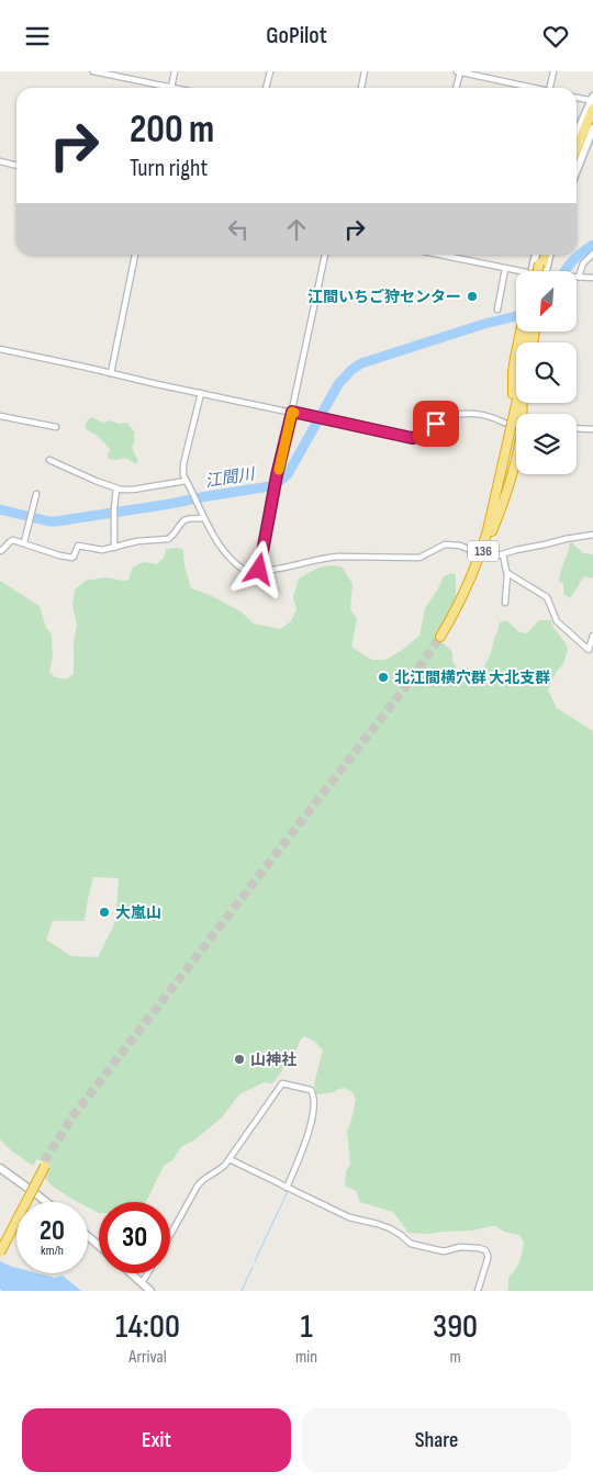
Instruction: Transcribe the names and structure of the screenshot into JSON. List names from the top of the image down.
{
  "streets": {
    "highway": ["136"]
  },
  "water": ["江間川"],
  "places": [
    "江間いちご狩センター",
    "北江間横穴群 大北支群",
    "大嵐山",
    "山神社"
  ],
  "north": "bottom left",
  "page": {
    "header": "GoPilot",
    "turn": ["200 m", "Turn right"],
    "speed": "20 km/h",
    "limit": "30",
    "eta": [
      "14:00",
      "Arrival",
      "1",
      "min",
      "390",
      "m"
    ],
    "buttons": ["Exit", "Share"]
  }
}
